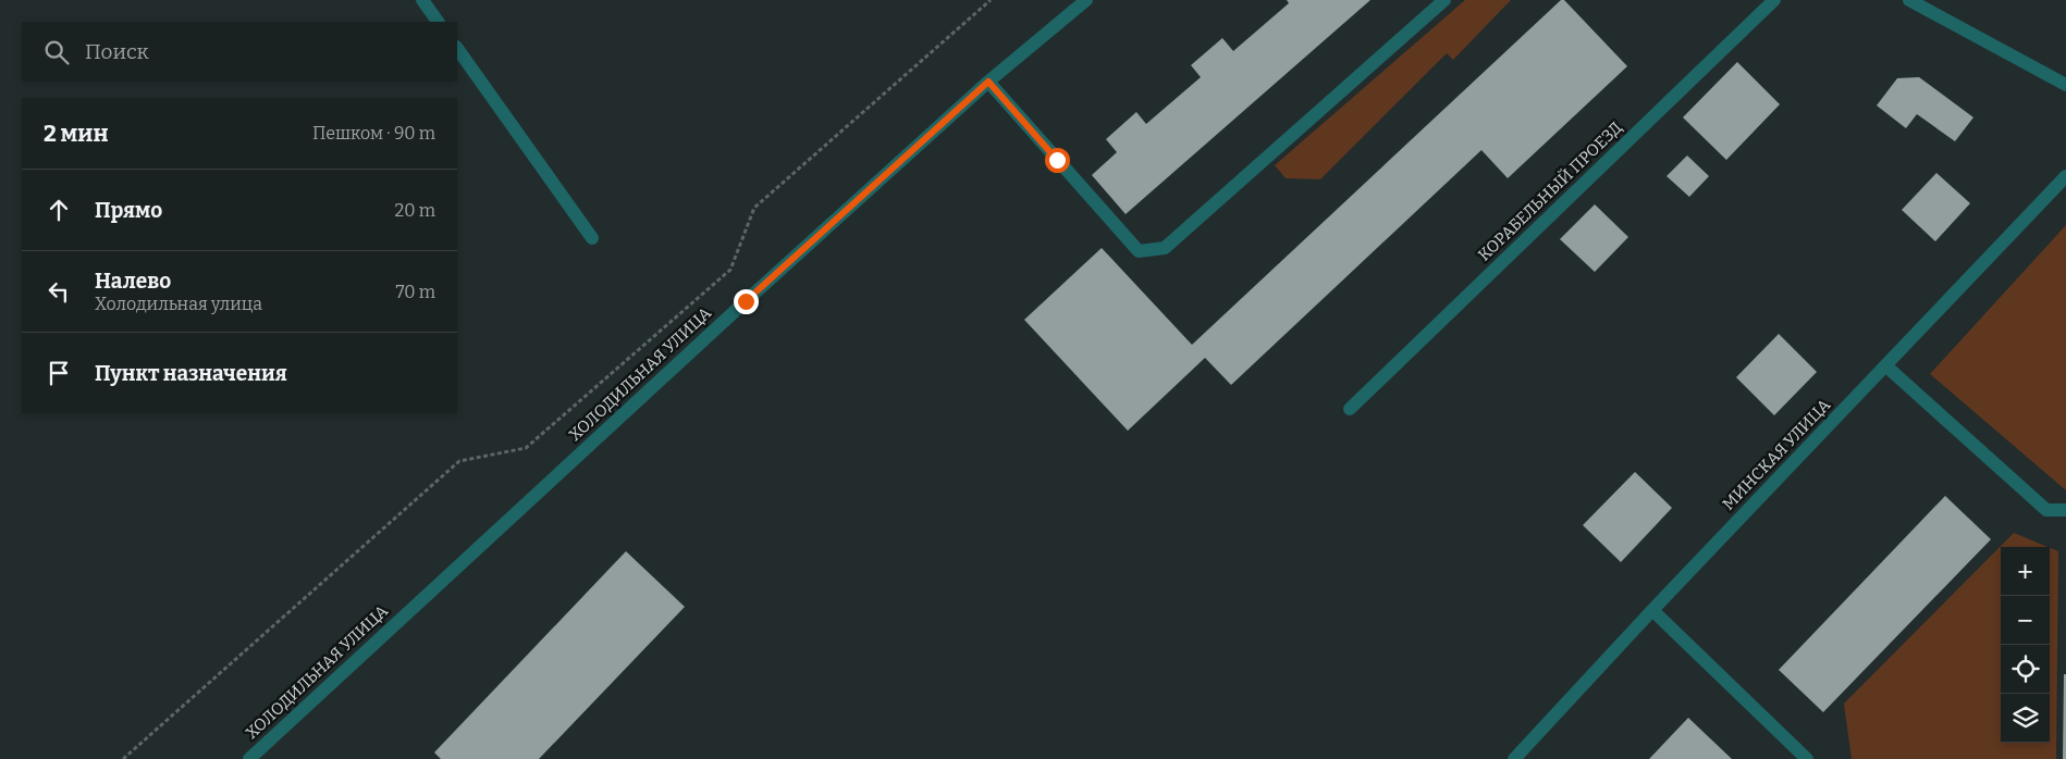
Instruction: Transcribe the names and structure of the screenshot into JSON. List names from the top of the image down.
{
  "streets": {
    "street": ["КОРАБЕЛЬНЫЙ ПРОЕЗД", "ХОЛОДИЛЬНАЯ УЛИЦА", "МИНСКАЯ УЛИЦА"]
  },
  "page": {
    "search": "Поиск",
    "heading": ["2 мин", "Пешком · 90 m"],
    "list": [
      ["Прямо", "20 m"],
      ["Налево", "Холодильная улица", "70 m"],
      "Пункт назначения"
    ],
    "map_buttons": ["+", "−"]
  }
}
